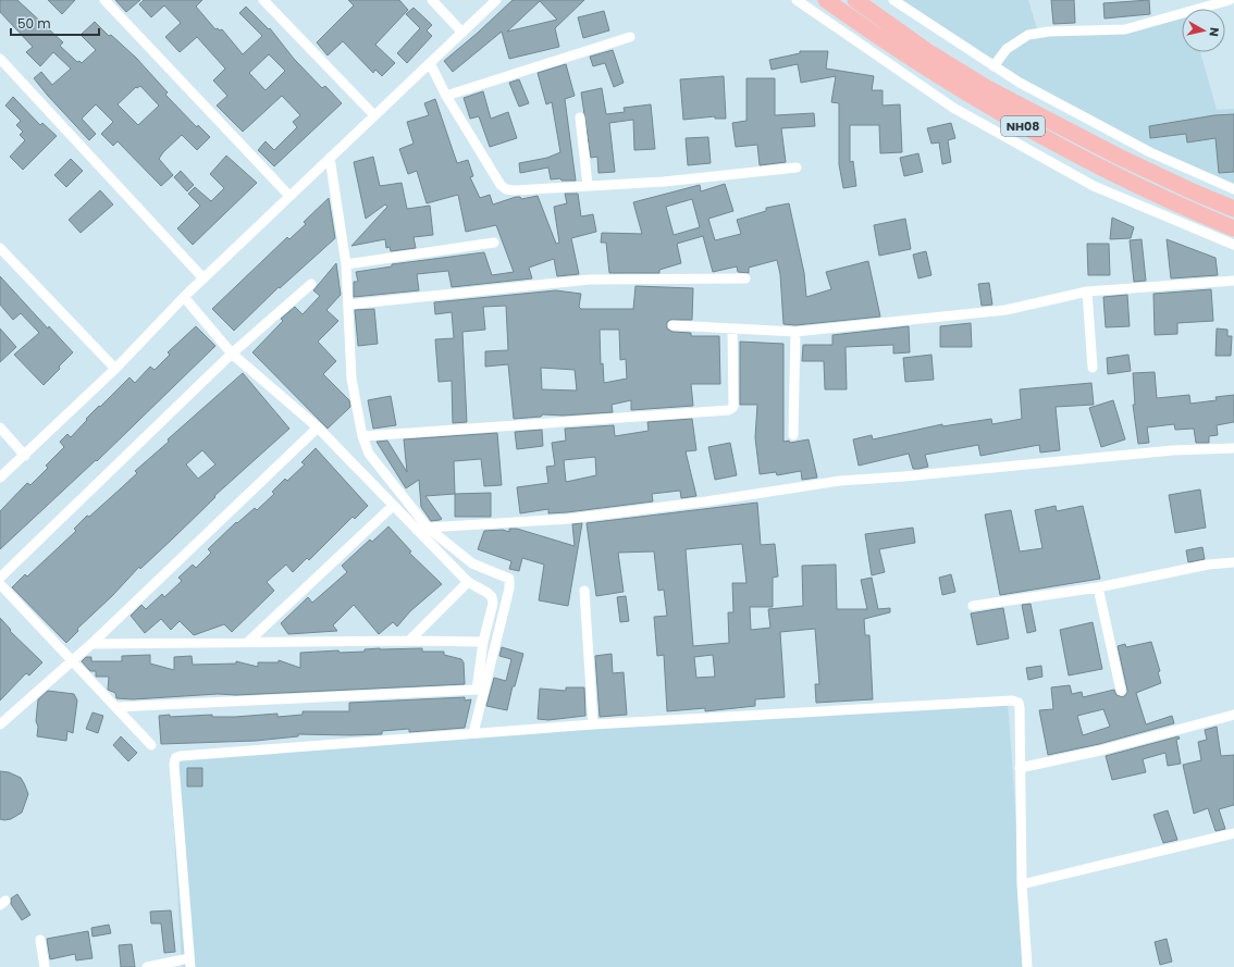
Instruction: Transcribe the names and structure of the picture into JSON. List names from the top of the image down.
{
  "streets": {
    "highway": ["NH08"]
  },
  "scale_bar": "50 m",
  "north": "right"
}
